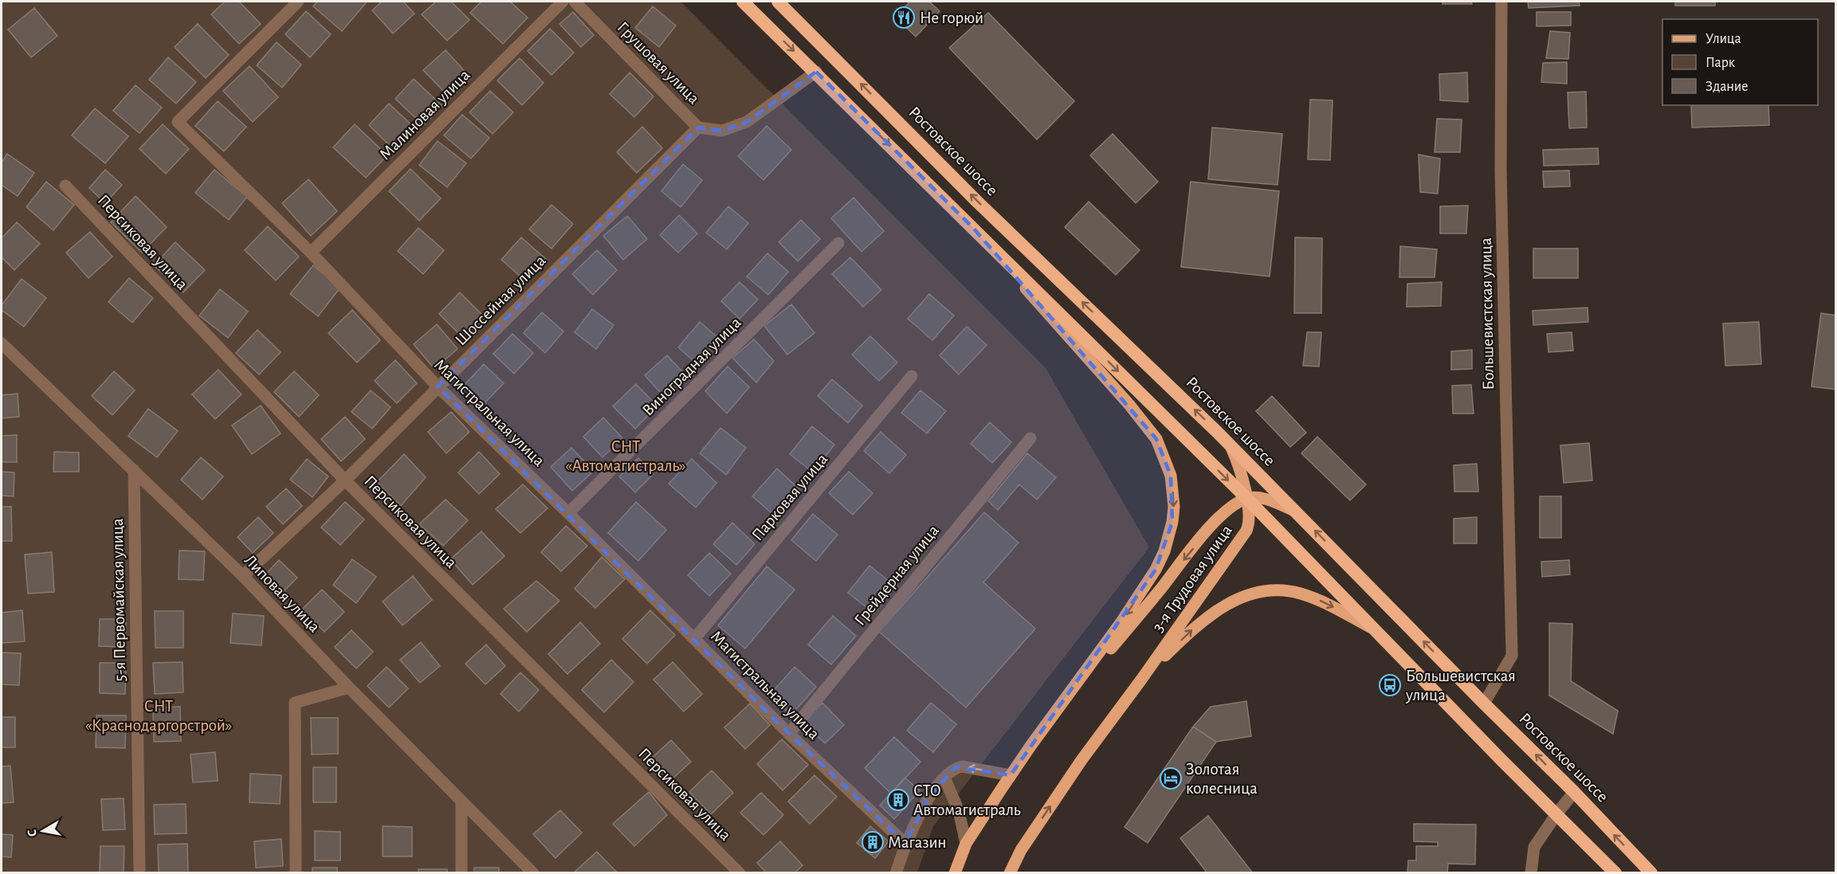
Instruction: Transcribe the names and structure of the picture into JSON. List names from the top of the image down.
{
  "streets": {
    "highway": ["Ростовское шоссе"],
    "main road": ["3-я Трудовая улица"],
    "street": [
      "Грушовая улица",
      "Малиновая улица",
      "Персиковая улица",
      "Шоссейная улица",
      "Большевистская улица",
      "Виноградная улица",
      "Магистральная улица",
      "Парковая улица",
      "Грейдерная улица",
      "Липовая улица",
      "5-я Первомайская улица"
    ]
  },
  "crossings": [
    ["Грушовая улица", "Шоссейная улица"],
    ["Малиновая улица", "Магистральная улица"],
    ["Ростовское шоссе", "Большевистская улица"],
    ["Персиковая улица", "Шоссейная улица"],
    ["Шоссейная улица", "Магистральная улица"],
    ["Шоссейная улица", "Липовая улица"],
    ["Виноградная улица", "Магистральная улица"],
    ["Магистральная улица", "Парковая улица"],
    ["Магистральная улица", "Грейдерная улица"],
    ["Липовая улица", "5-я Первомайская улица"]
  ],
  "parks": ["СНТ «Автомагистраль»", "СНТ «Краснодаргорстрой»"],
  "places": {
    "restaurant": ["Не горюй"],
    "bus stop": ["Большевистская улица"],
    "hotel": ["Золотая колесница"],
    "building": ["СТО Автомагистраль", "Магазин"]
  },
  "legend": ["Улица", "Парк", "Здание"],
  "north": "left"
}
